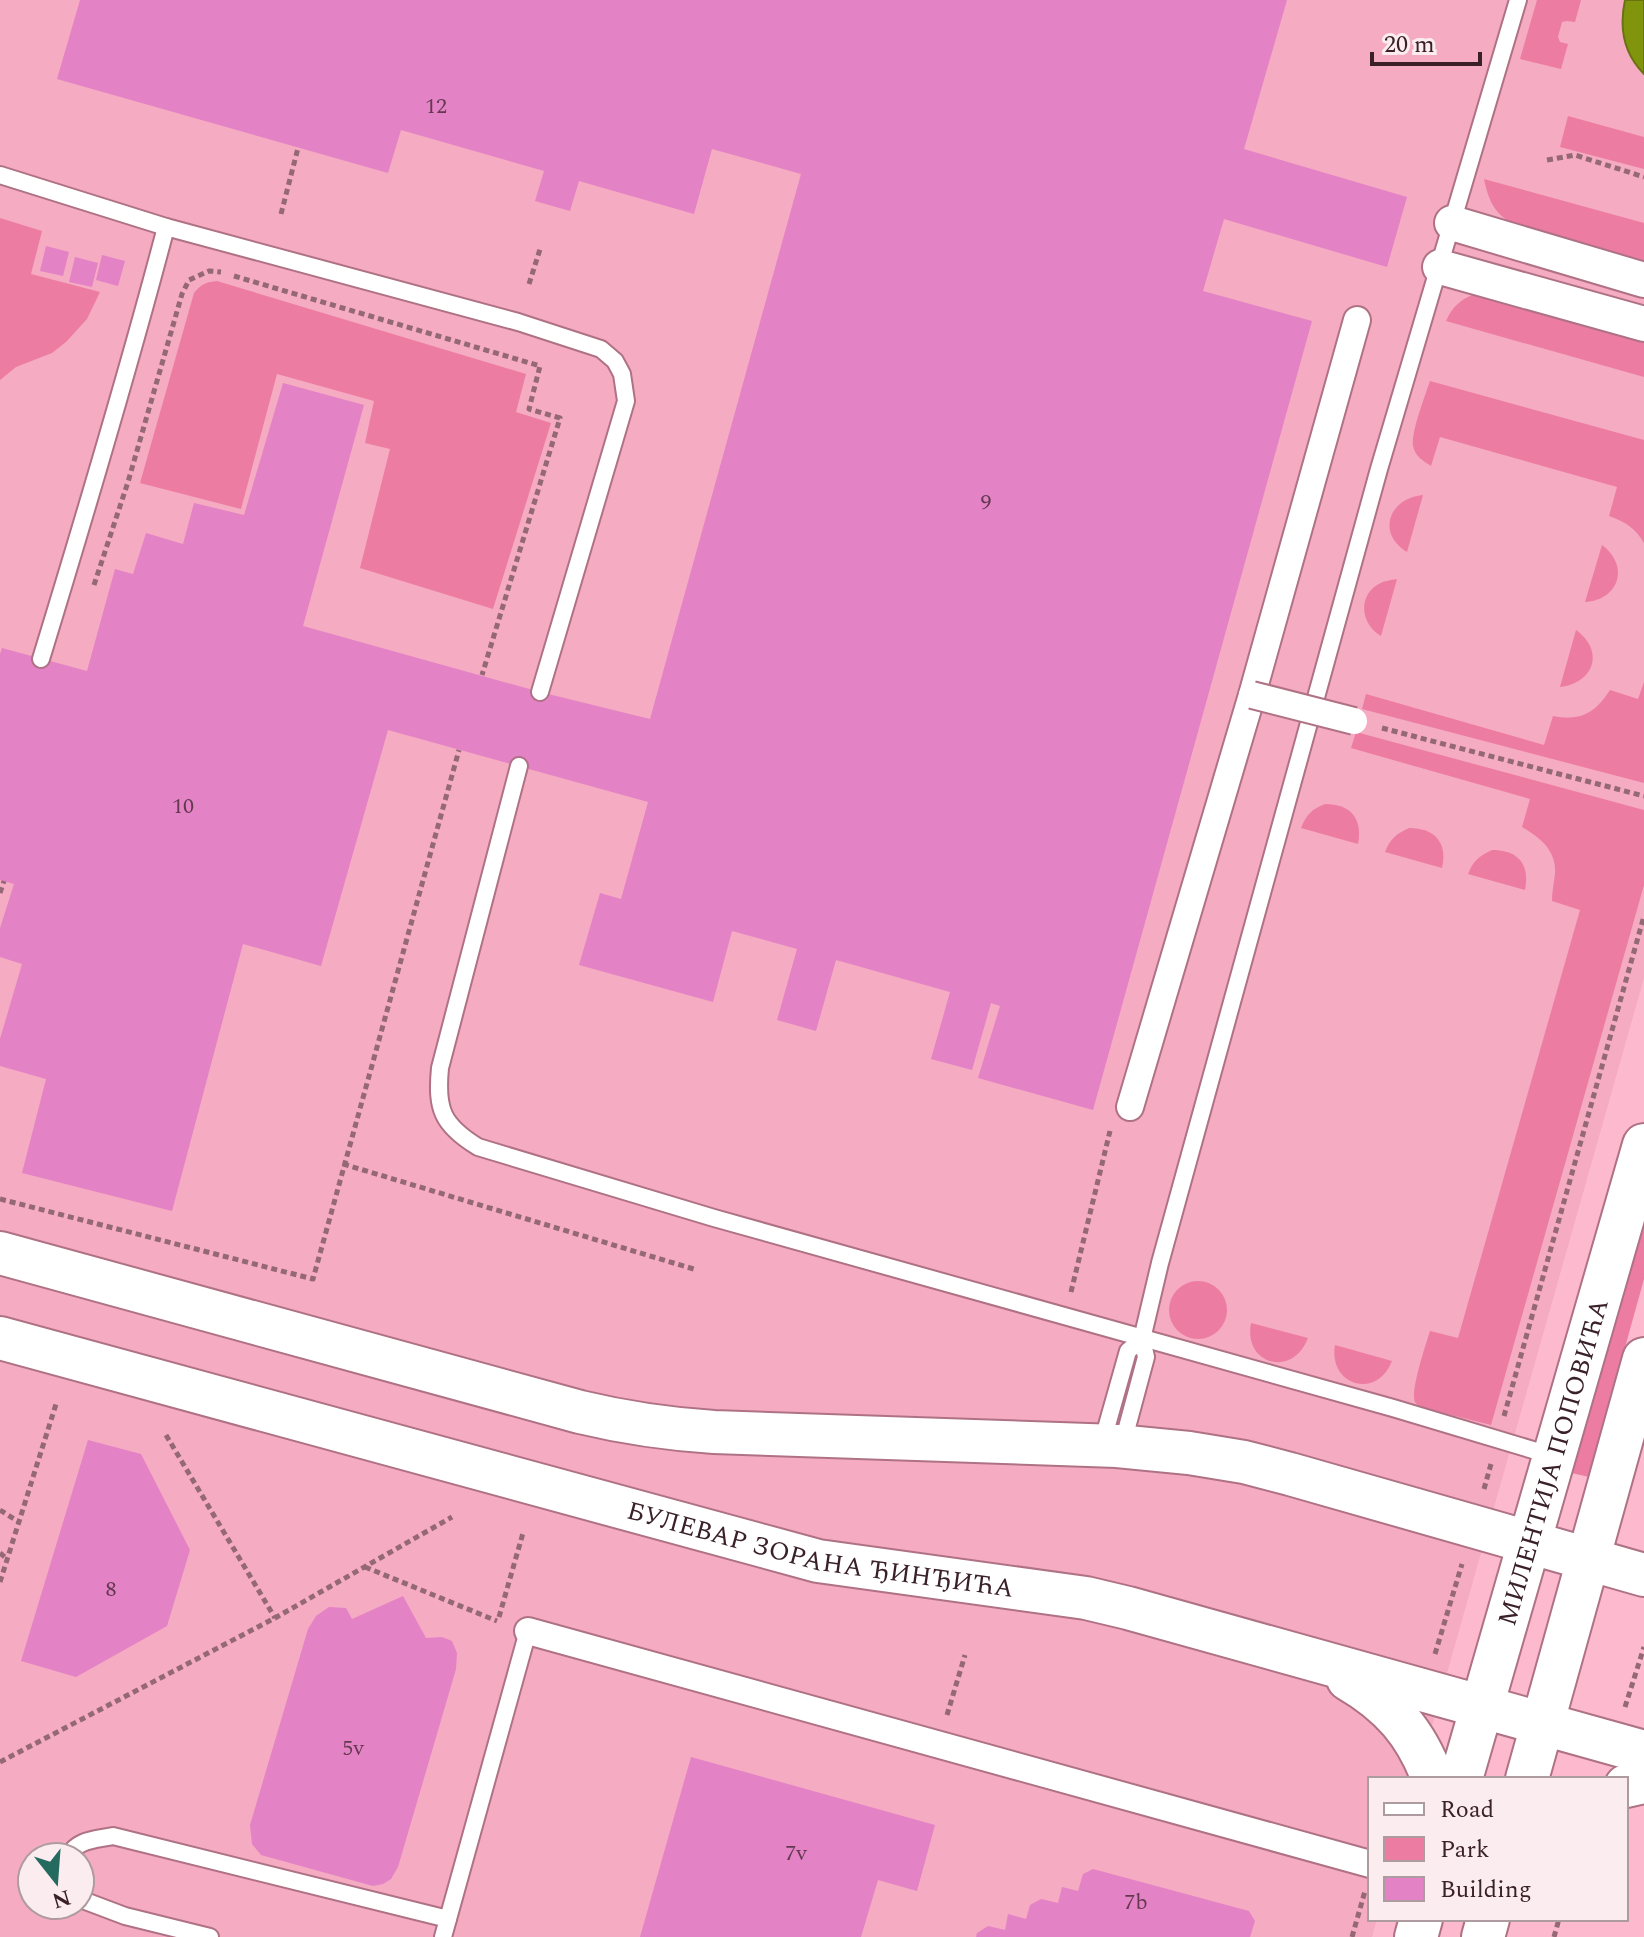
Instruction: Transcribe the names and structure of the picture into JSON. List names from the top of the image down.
{
  "streets": {
    "street": ["МИЛЕНТИЈА ПОПОВИЋА", "БУЛЕВАР ЗОРАНА ЂИНЂИЋА"]
  },
  "crossings": [
    ["МИЛЕНТИЈА ПОПОВИЋА", "БУЛЕВАР ЗОРАНА ЂИНЂИЋА"]
  ],
  "house_numbers": [
    "12",
    "9",
    "10",
    "8",
    "5v",
    "7v",
    "7b"
  ],
  "legend": ["Road", "Park", "Building"],
  "scale_bar": "20 m",
  "north": "bottom"
}
